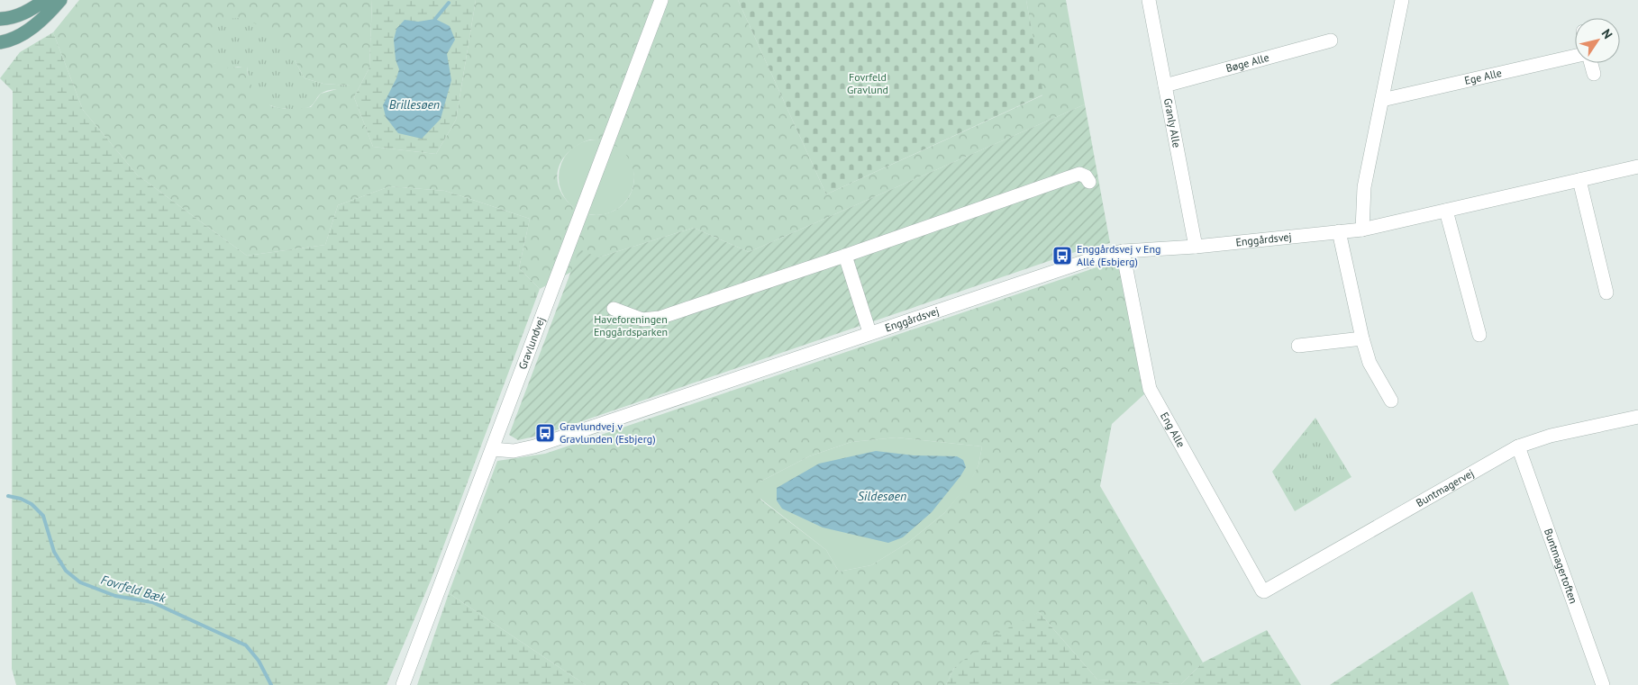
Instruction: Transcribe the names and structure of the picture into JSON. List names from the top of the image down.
{
  "streets": {
    "street": [
      "Bøge Alle",
      "Ege Alle",
      "Granly Alle",
      "Enggårdsvej",
      "Gravlundvej",
      "Eng Alle",
      "Buntmagervej",
      "Buntmagertoften"
    ]
  },
  "crossings": [
    ["Bøge Alle", "Granly Alle"],
    ["Granly Alle", "Enggårdsvej"],
    ["Enggårdsvej", "Gravlundvej"],
    ["Enggårdsvej", "Eng Alle"],
    ["Eng Alle", "Buntmagervej"],
    ["Buntmagervej", "Buntmagertoften"]
  ],
  "water": ["Brillesøen", "Sildesøen", "Fovrfeld Bæk"],
  "parks": ["Fovrfeld Gravlund", "Haveforeningen Enggårdsparken"],
  "places": {
    "bus stop": ["Enggårdsvej v Eng Allé (Esbjerg)", "Gravlundvej v Gravlunden (Esbjerg)"]
  },
  "north": "top right"
}
